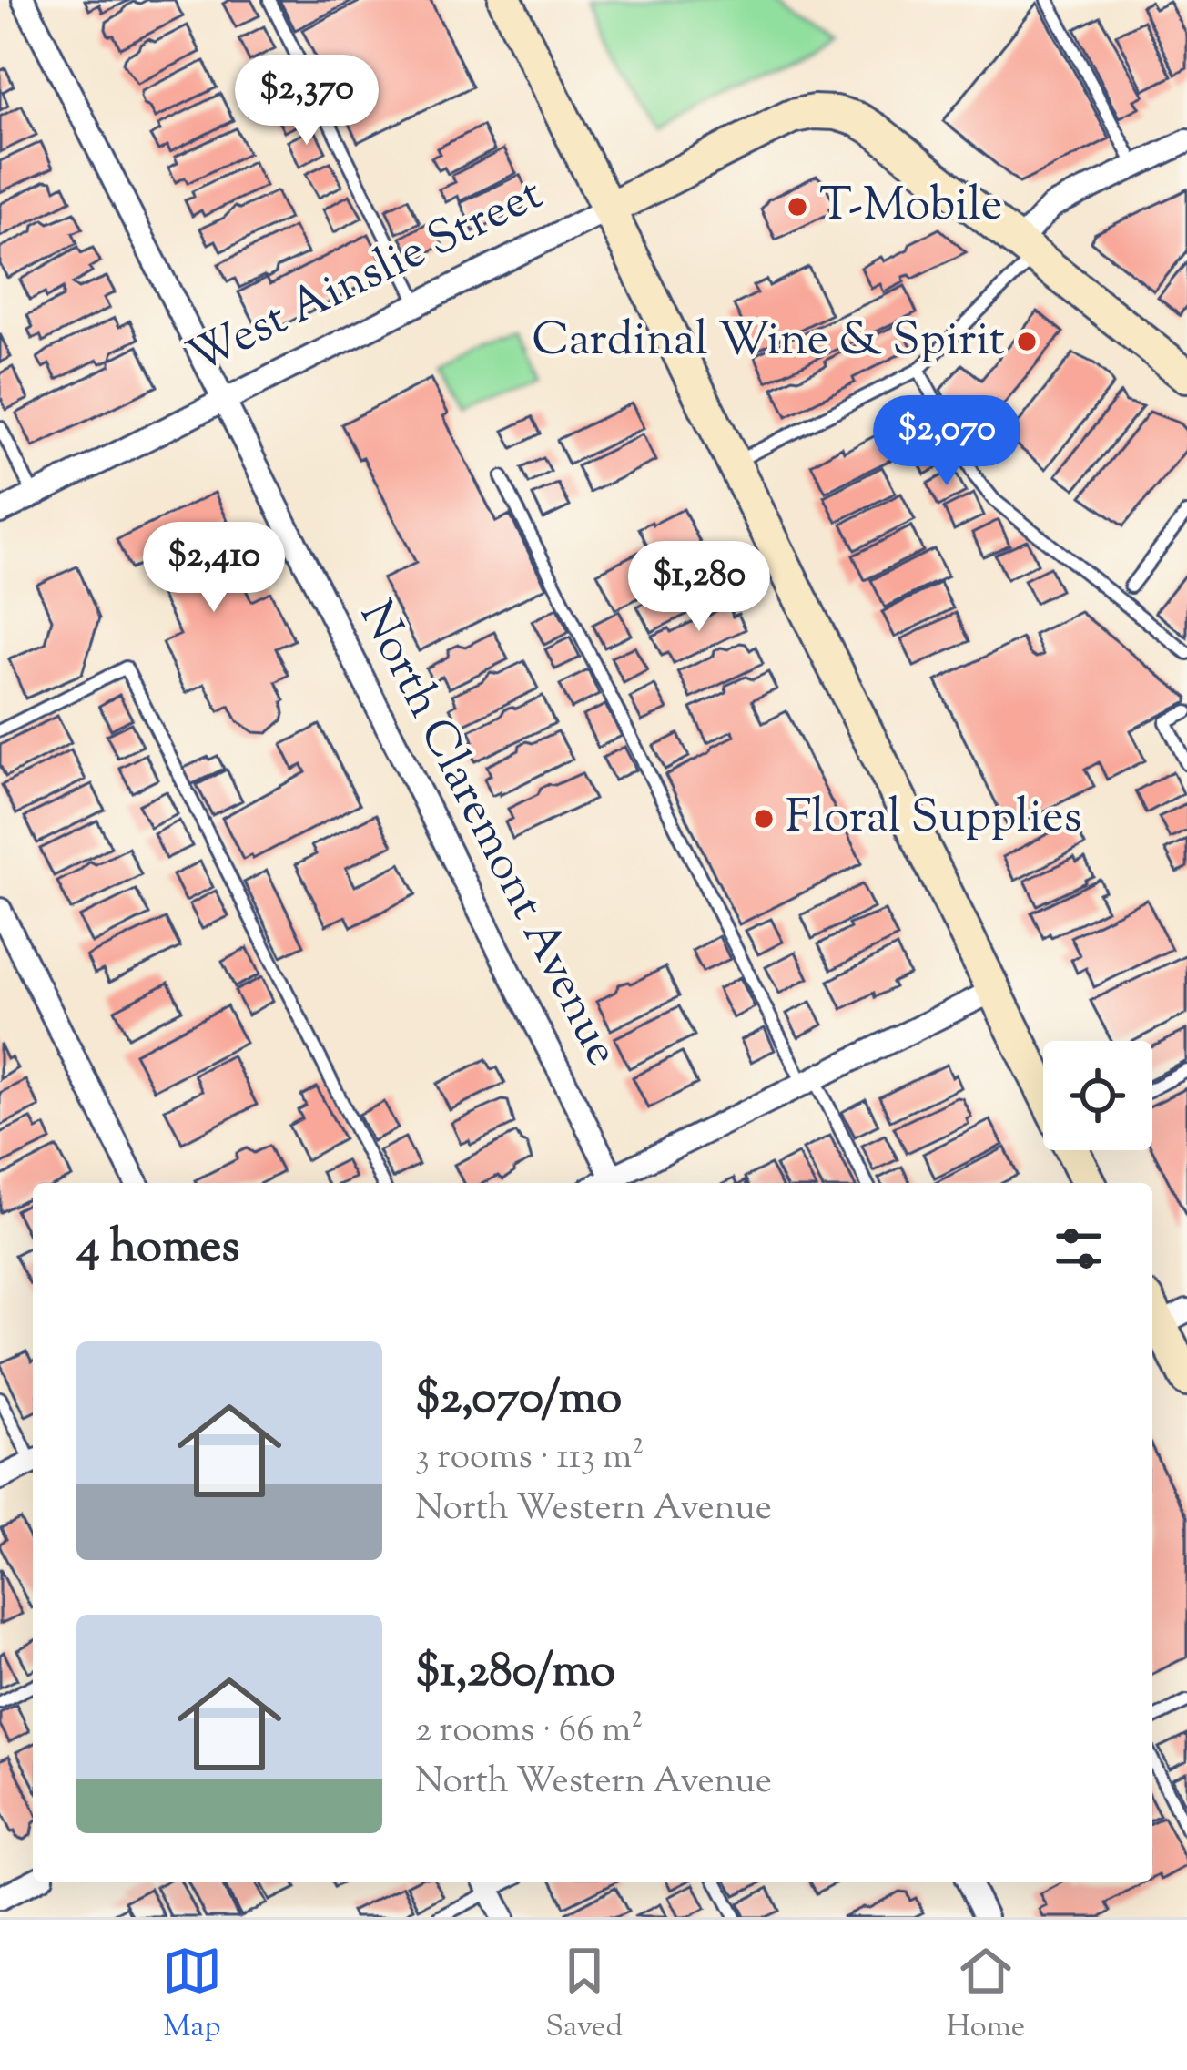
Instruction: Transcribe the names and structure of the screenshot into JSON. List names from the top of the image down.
{
  "streets": {
    "main road": ["West Ainslie Street"],
    "street": ["North Claremont Avenue"]
  },
  "crossings": [
    ["West Ainslie Street", "North Claremont Avenue"]
  ],
  "places": ["T-Mobile", "Cardinal Wine & Spirit", "Floral Supplies"],
  "page": {
    "price": [
      "$2,370",
      "$2,070",
      "$2,410",
      "$1,280"
    ],
    "heading": "4 homes",
    "list": [
      {
        "name": "$2,070/mo",
        "note": "3 rooms · 113 m² · North Western Avenue"
      },
      {
        "name": "$1,280/mo",
        "note": "2 rooms · 66 m² · North Western Avenue"
      }
    ],
    "tabs": ["Map", "Saved", "Home"]
  }
}
